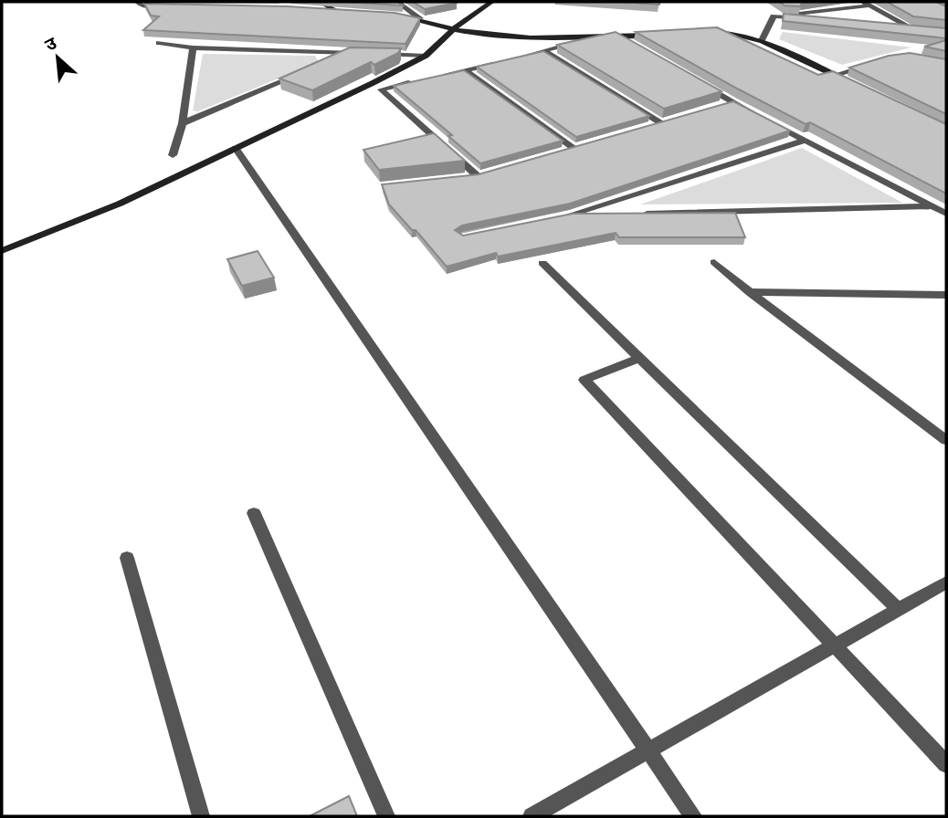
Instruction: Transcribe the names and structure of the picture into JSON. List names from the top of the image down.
{
  "north": "top left"
}
